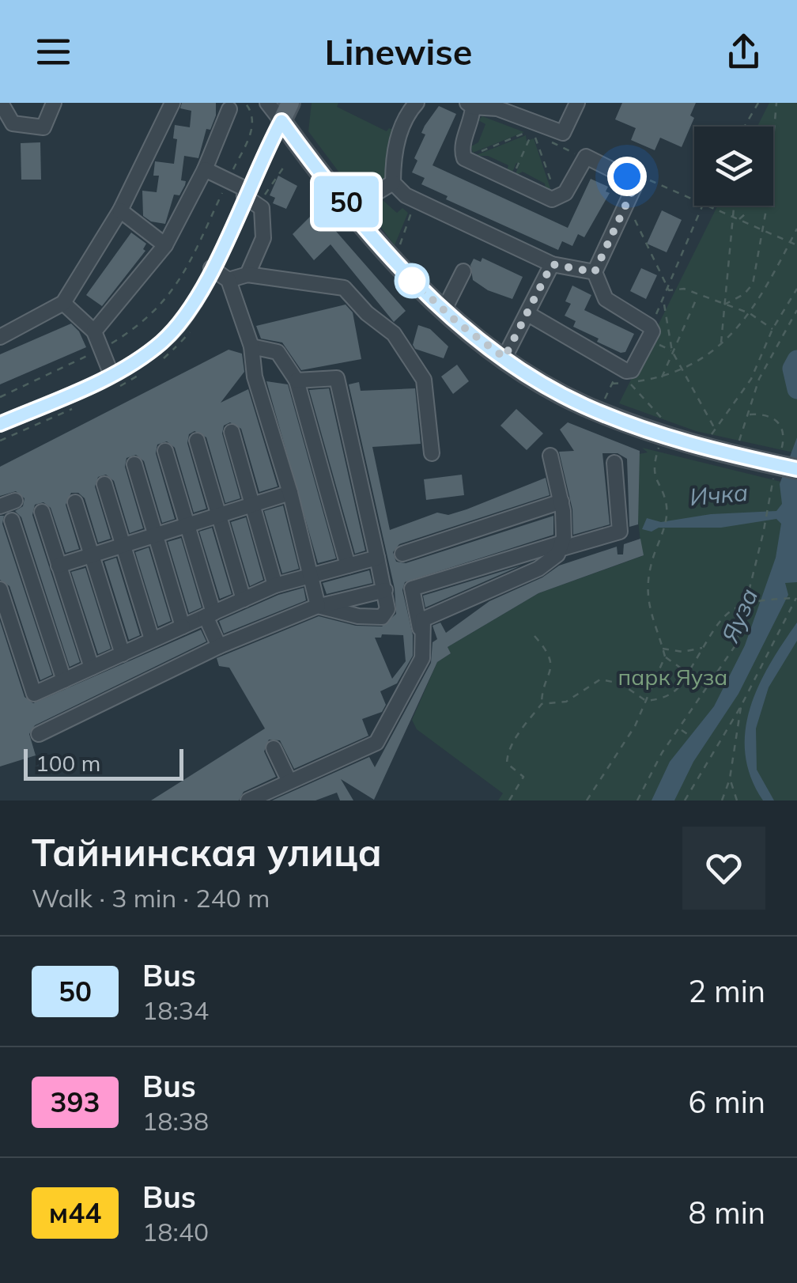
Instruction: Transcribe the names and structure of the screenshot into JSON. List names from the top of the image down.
{
  "water": ["Ичка", "Яуза"],
  "parks": ["парк Яуза"],
  "lines": ["bus line 50"],
  "scale_bar": "100 m",
  "page": {
    "header": "Linewise",
    "on_map": "50",
    "scale": "100 m",
    "heading": ["Тайнинская улица", "Walk · 3 min · 240 m"],
    "list": [
      {
        "mark": "50",
        "name": "Bus",
        "note": "18:34",
        "value": "2 min"
      },
      {
        "mark": "393",
        "name": "Bus",
        "note": "18:38",
        "value": "6 min"
      },
      {
        "mark": "м44",
        "name": "Bus",
        "note": "18:40",
        "value": "8 min"
      }
    ]
  }
}
